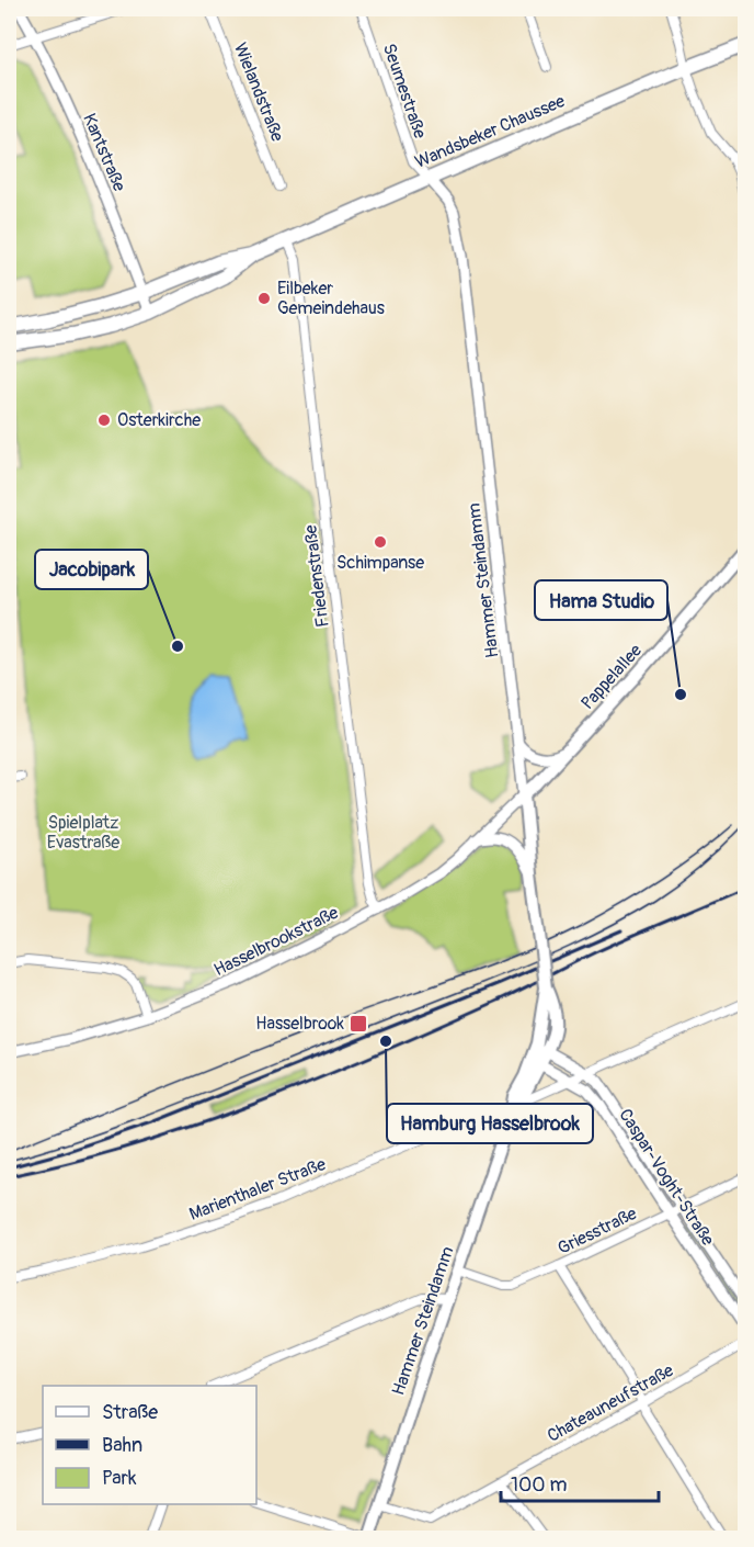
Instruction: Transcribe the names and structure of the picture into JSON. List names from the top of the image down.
{
  "streets": {
    "main road": ["Wandsbeker Chaussee", "Hammer Steindamm", "Pappelallee"],
    "street": [
      "Seumestraße",
      "Wielandstraße",
      "Kantstraße",
      "Friedenstraße",
      "Hasselbrookstraße",
      "Caspar-Voght-Straße",
      "Marienthaler Straße",
      "Griesstraße",
      "Chateauneufstraße"
    ]
  },
  "crossings": [
    ["Seumestraße", "Wandsbeker Chaussee"],
    ["Seumestraße", "Hammer Steindamm"],
    ["Wandsbeker Chaussee", "Kantstraße"],
    ["Wandsbeker Chaussee", "Friedenstraße"],
    ["Wandsbeker Chaussee", "Hammer Steindamm"],
    ["Friedenstraße", "Hasselbrookstraße"],
    ["Hammer Steindamm", "Pappelallee"],
    ["Hammer Steindamm", "Hasselbrookstraße"],
    ["Hammer Steindamm", "Caspar-Voght-Straße"],
    ["Hammer Steindamm", "Marienthaler Straße"],
    ["Hammer Steindamm", "Griesstraße"],
    ["Hammer Steindamm", "Chateauneufstraße"],
    ["Pappelallee", "Hasselbrookstraße"],
    ["Caspar-Voght-Straße", "Griesstraße"]
  ],
  "parks": ["Spielplatz Evastraße"],
  "places": {
    "other": [
      "Eilbeker Gemeindehaus",
      "Osterkirche",
      "Schimpanse",
      "Jacobipark",
      "Hama Studio",
      "Hamburg Hasselbrook"
    ],
    "transit": ["Hasselbrook"]
  },
  "legend": ["Straße", "Bahn", "Park"],
  "scale_bar": "100 m"
}
